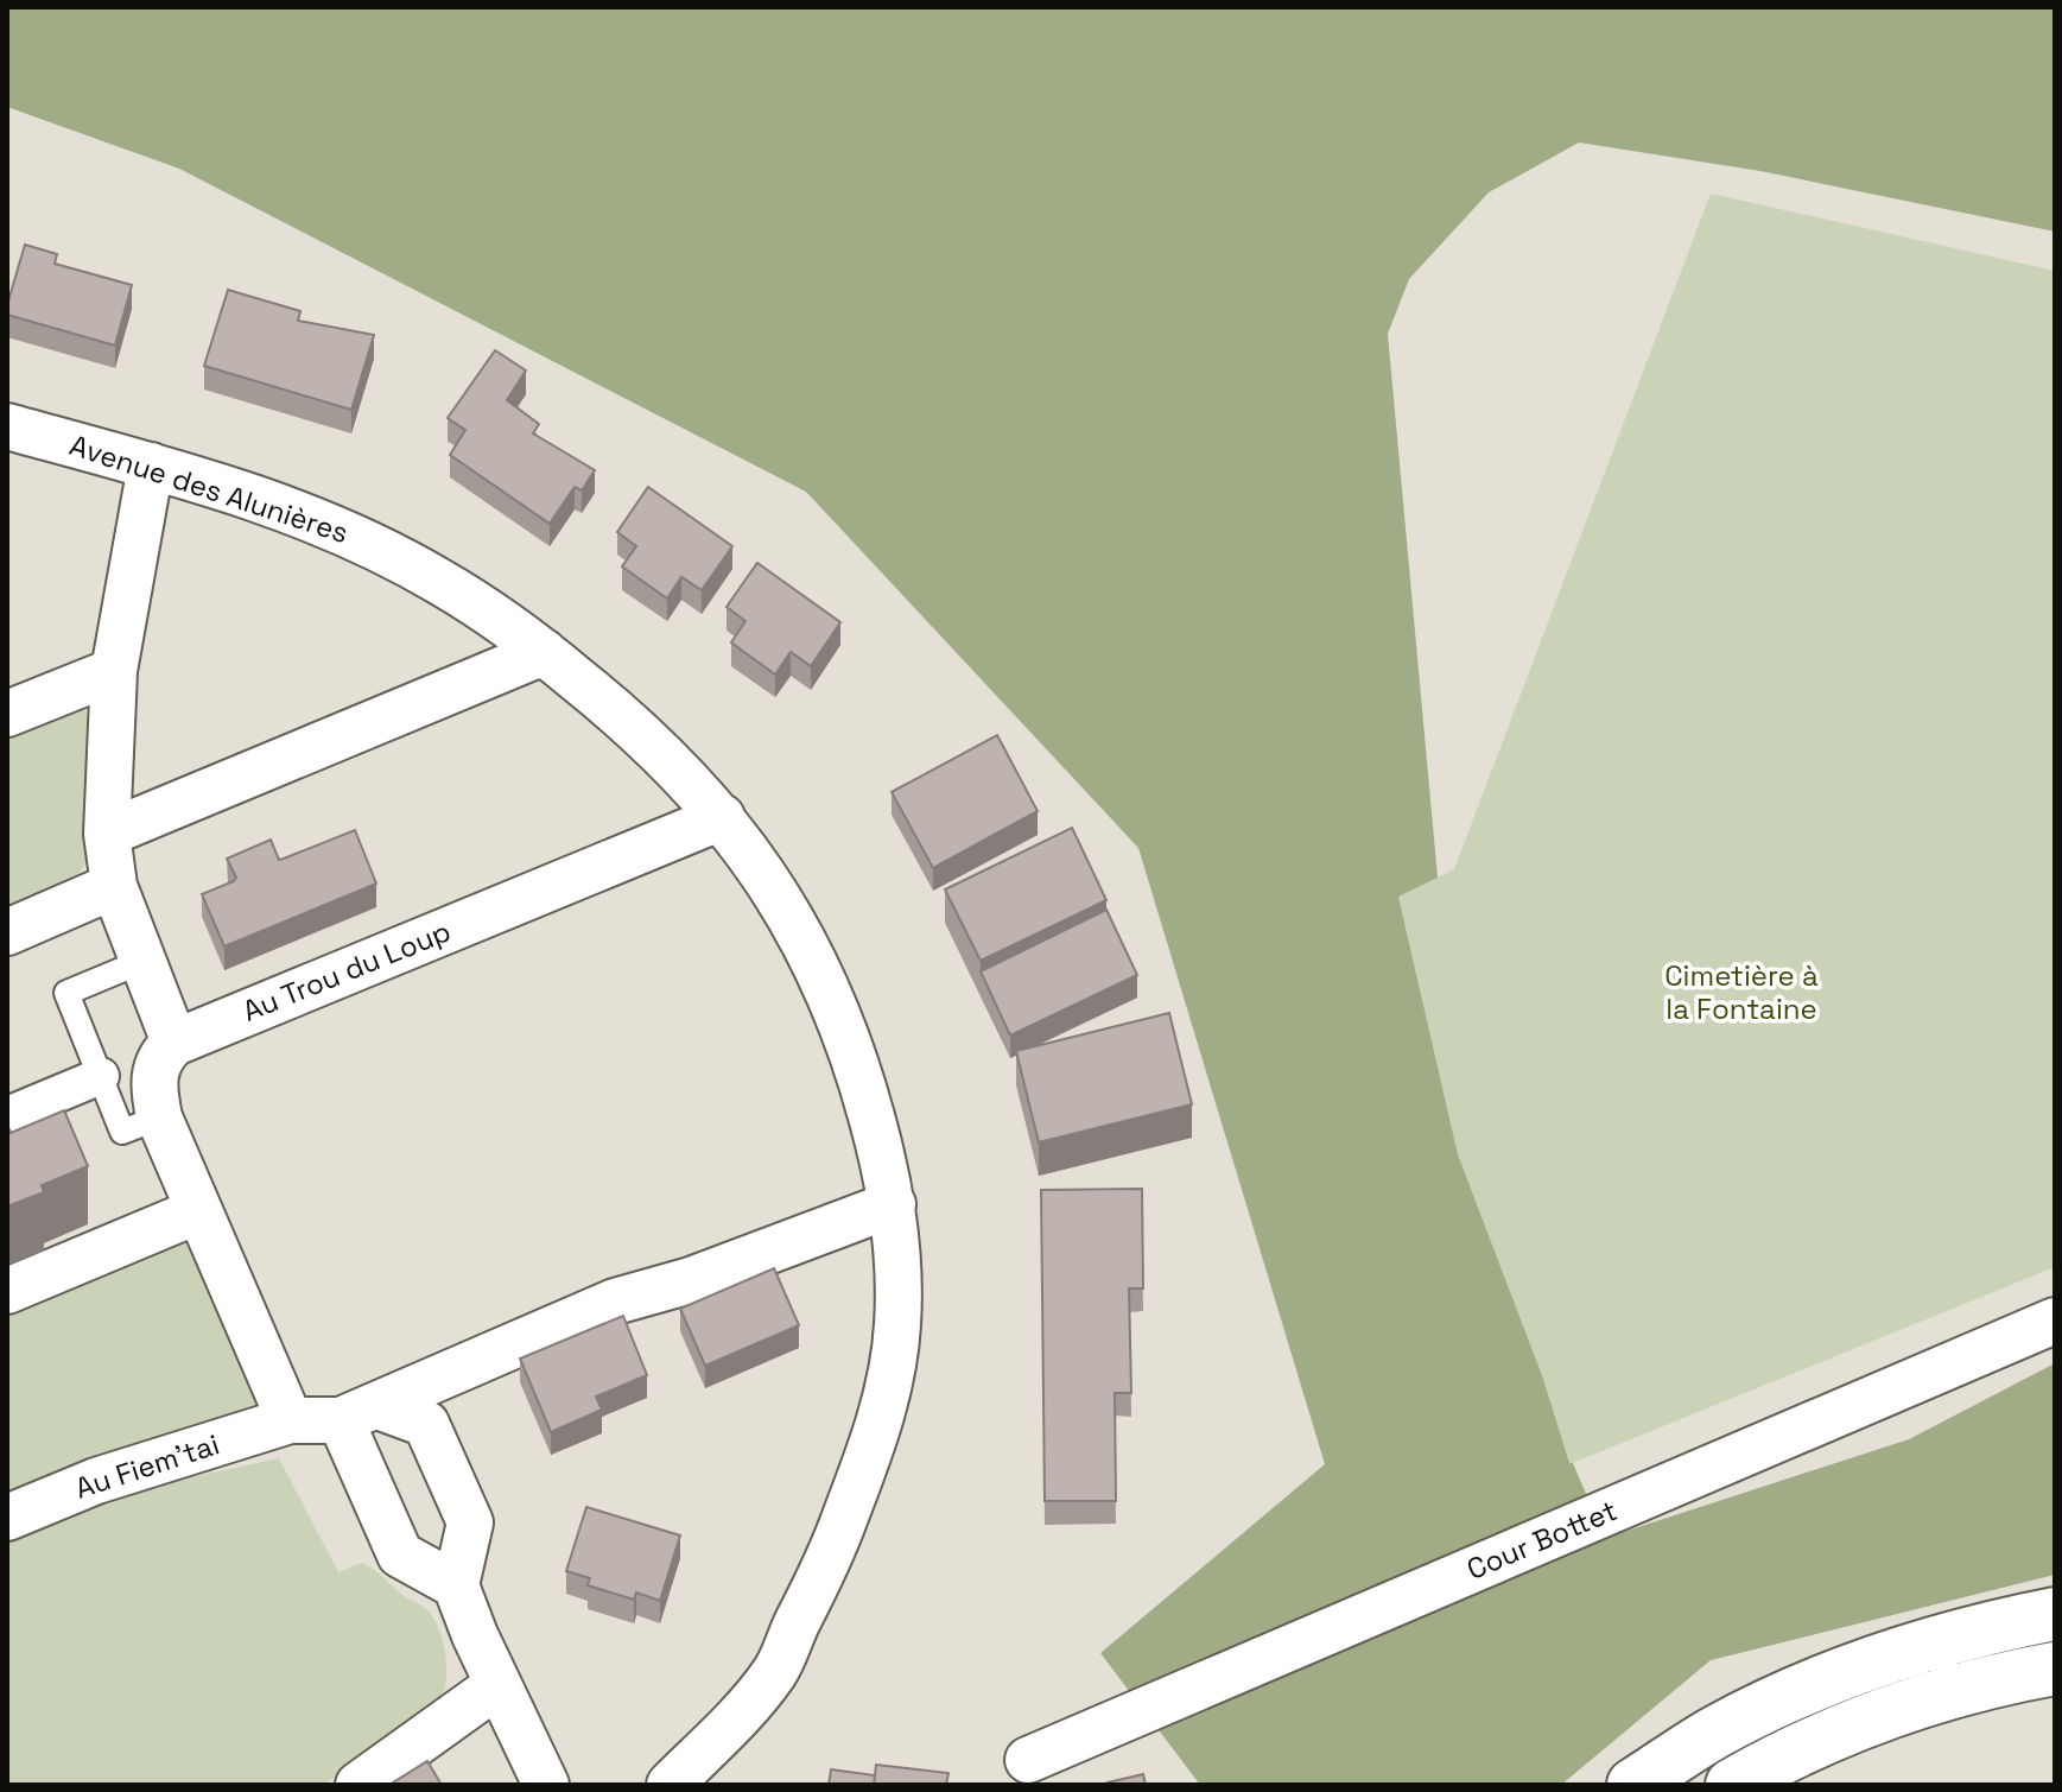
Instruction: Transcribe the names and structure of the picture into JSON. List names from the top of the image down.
{
  "streets": {
    "street": [
      "Avenue des Alunières",
      "Au Trou du Loup",
      "Au Fiem'tai",
      "Cour Bottet"
    ]
  },
  "crossings": [
    ["Avenue des Alunières", "Au Trou du Loup"]
  ],
  "parks": ["Cimetière à la Fontaine"]
}
